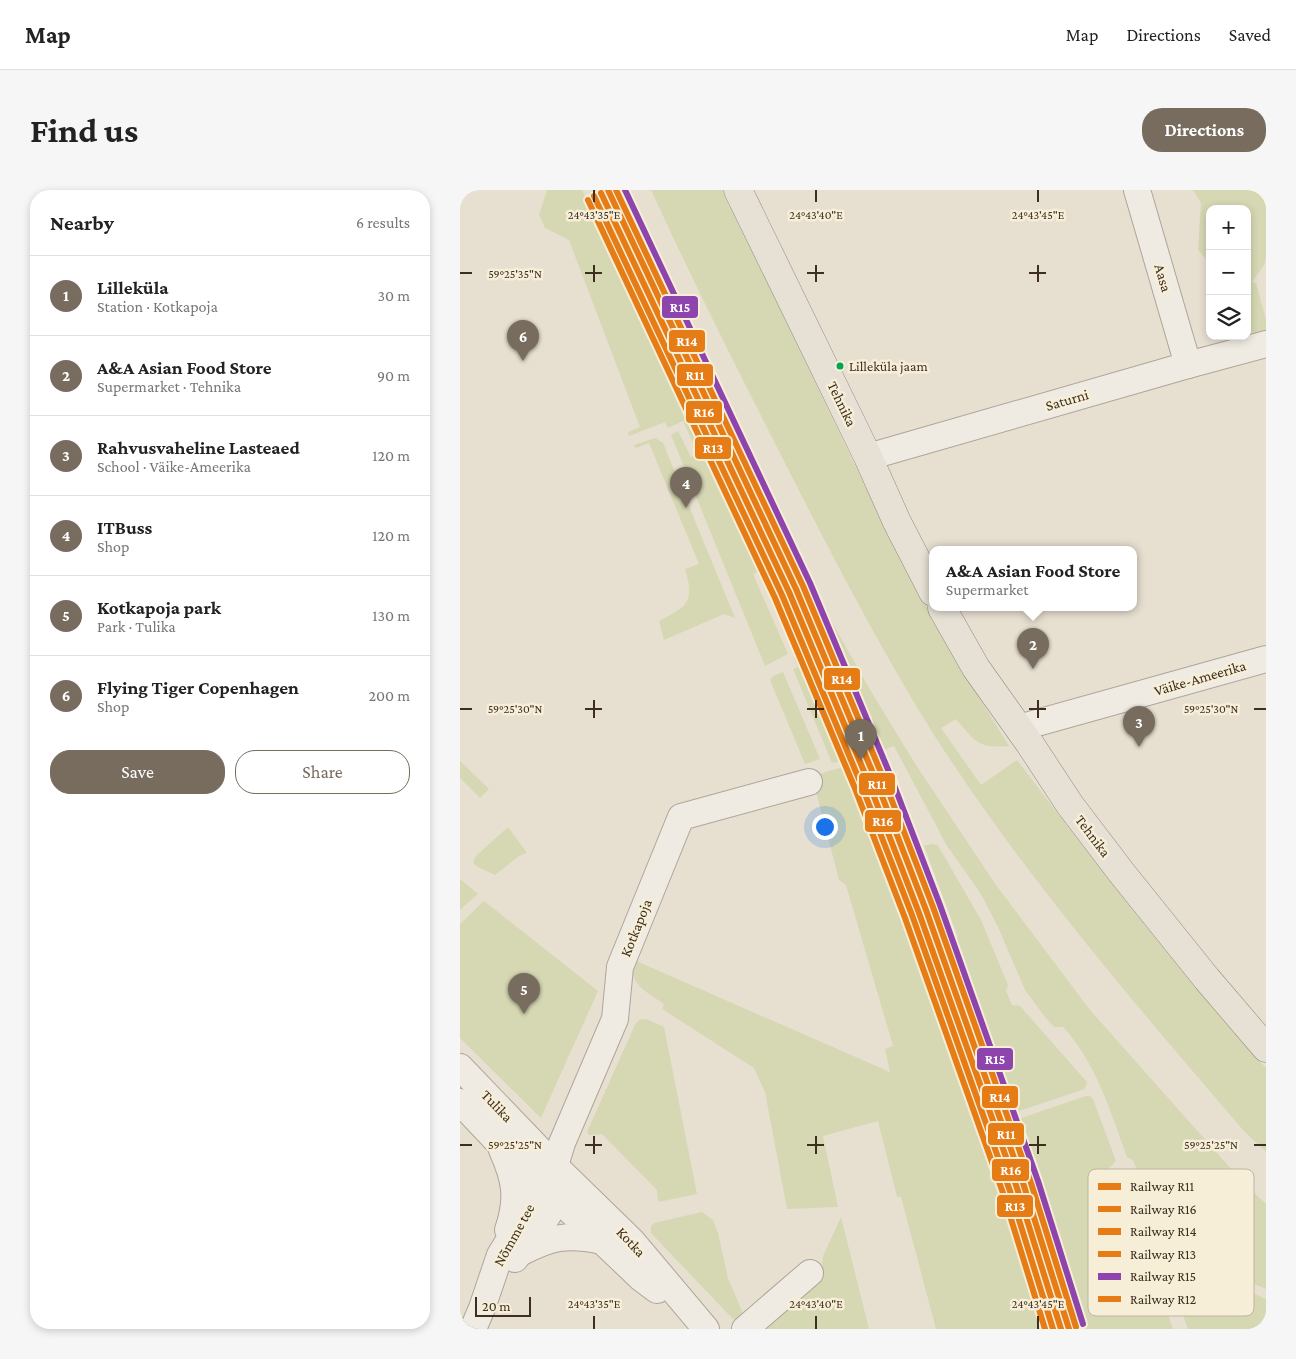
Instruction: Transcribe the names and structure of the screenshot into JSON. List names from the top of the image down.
{
  "streets": {
    "main road": ["Tehnika"],
    "street": [
      "Aasa",
      "Saturni",
      "Väike-Ameerika",
      "Kotkapoja",
      "Tulika",
      "Nõmme tee",
      "Kotka"
    ]
  },
  "crossings": [
    ["Aasa", "Saturni"],
    ["Saturni", "Tehnika"],
    ["Tehnika", "Väike-Ameerika"],
    ["Kotkapoja", "Tulika"],
    ["Kotkapoja", "Nõmme tee"],
    ["Kotkapoja", "Kotka"],
    ["Tulika", "Nõmme tee"],
    ["Tulika", "Kotka"],
    ["Nõmme tee", "Kotka"]
  ],
  "places": ["Lilleküla jaam"],
  "lines": [
    "rail line R11",
    "rail line R14",
    "rail line R15",
    "rail line R16",
    "rail line R13",
    "rail line R12"
  ],
  "legend": [
    "Railway R11",
    "Railway R16",
    "Railway R14",
    "Railway R13",
    "Railway R15",
    "Railway R12"
  ],
  "scale_bar": "20 m",
  "page": {
    "header": "Map",
    "nav": ["Map", "Directions", "Saved"],
    "buttons": [
      "Directions",
      ["Save", "Share"]
    ],
    "title": "Find us",
    "heading": ["Nearby", "6 results"],
    "map_buttons": ["+", "−"],
    "list": [
      {
        "mark": "1",
        "name": "Lilleküla",
        "note": "Station · Kotkapoja",
        "value": "30 m"
      },
      {
        "mark": "2",
        "name": "A&A Asian Food Store",
        "note": "Supermarket · Tehnika",
        "value": "90 m"
      },
      {
        "mark": "3",
        "name": "Rahvusvaheline Lasteaed",
        "note": "School · Väike-Ameerika",
        "value": "120 m"
      },
      {
        "mark": "4",
        "name": "ITBuss",
        "note": "Shop",
        "value": "120 m"
      },
      {
        "mark": "5",
        "name": "Kotkapoja park",
        "note": "Park · Tulika",
        "value": "130 m"
      },
      {
        "mark": "6",
        "name": "Flying Tiger Copenhagen",
        "note": "Shop",
        "value": "200 m"
      }
    ],
    "pins": [
      "6",
      "4",
      "2",
      "3",
      "1",
      "5"
    ],
    "popup": ["A&A Asian Food Store", "Supermarket"],
    "scale": "20 m"
  },
  "coordinates": [
    "24°43'35\"E",
    "24°43'40\"E",
    "24°43'45\"E",
    "59°25'35\"N",
    "59°25'30\"N",
    "59°25'25\"N"
  ]
}
